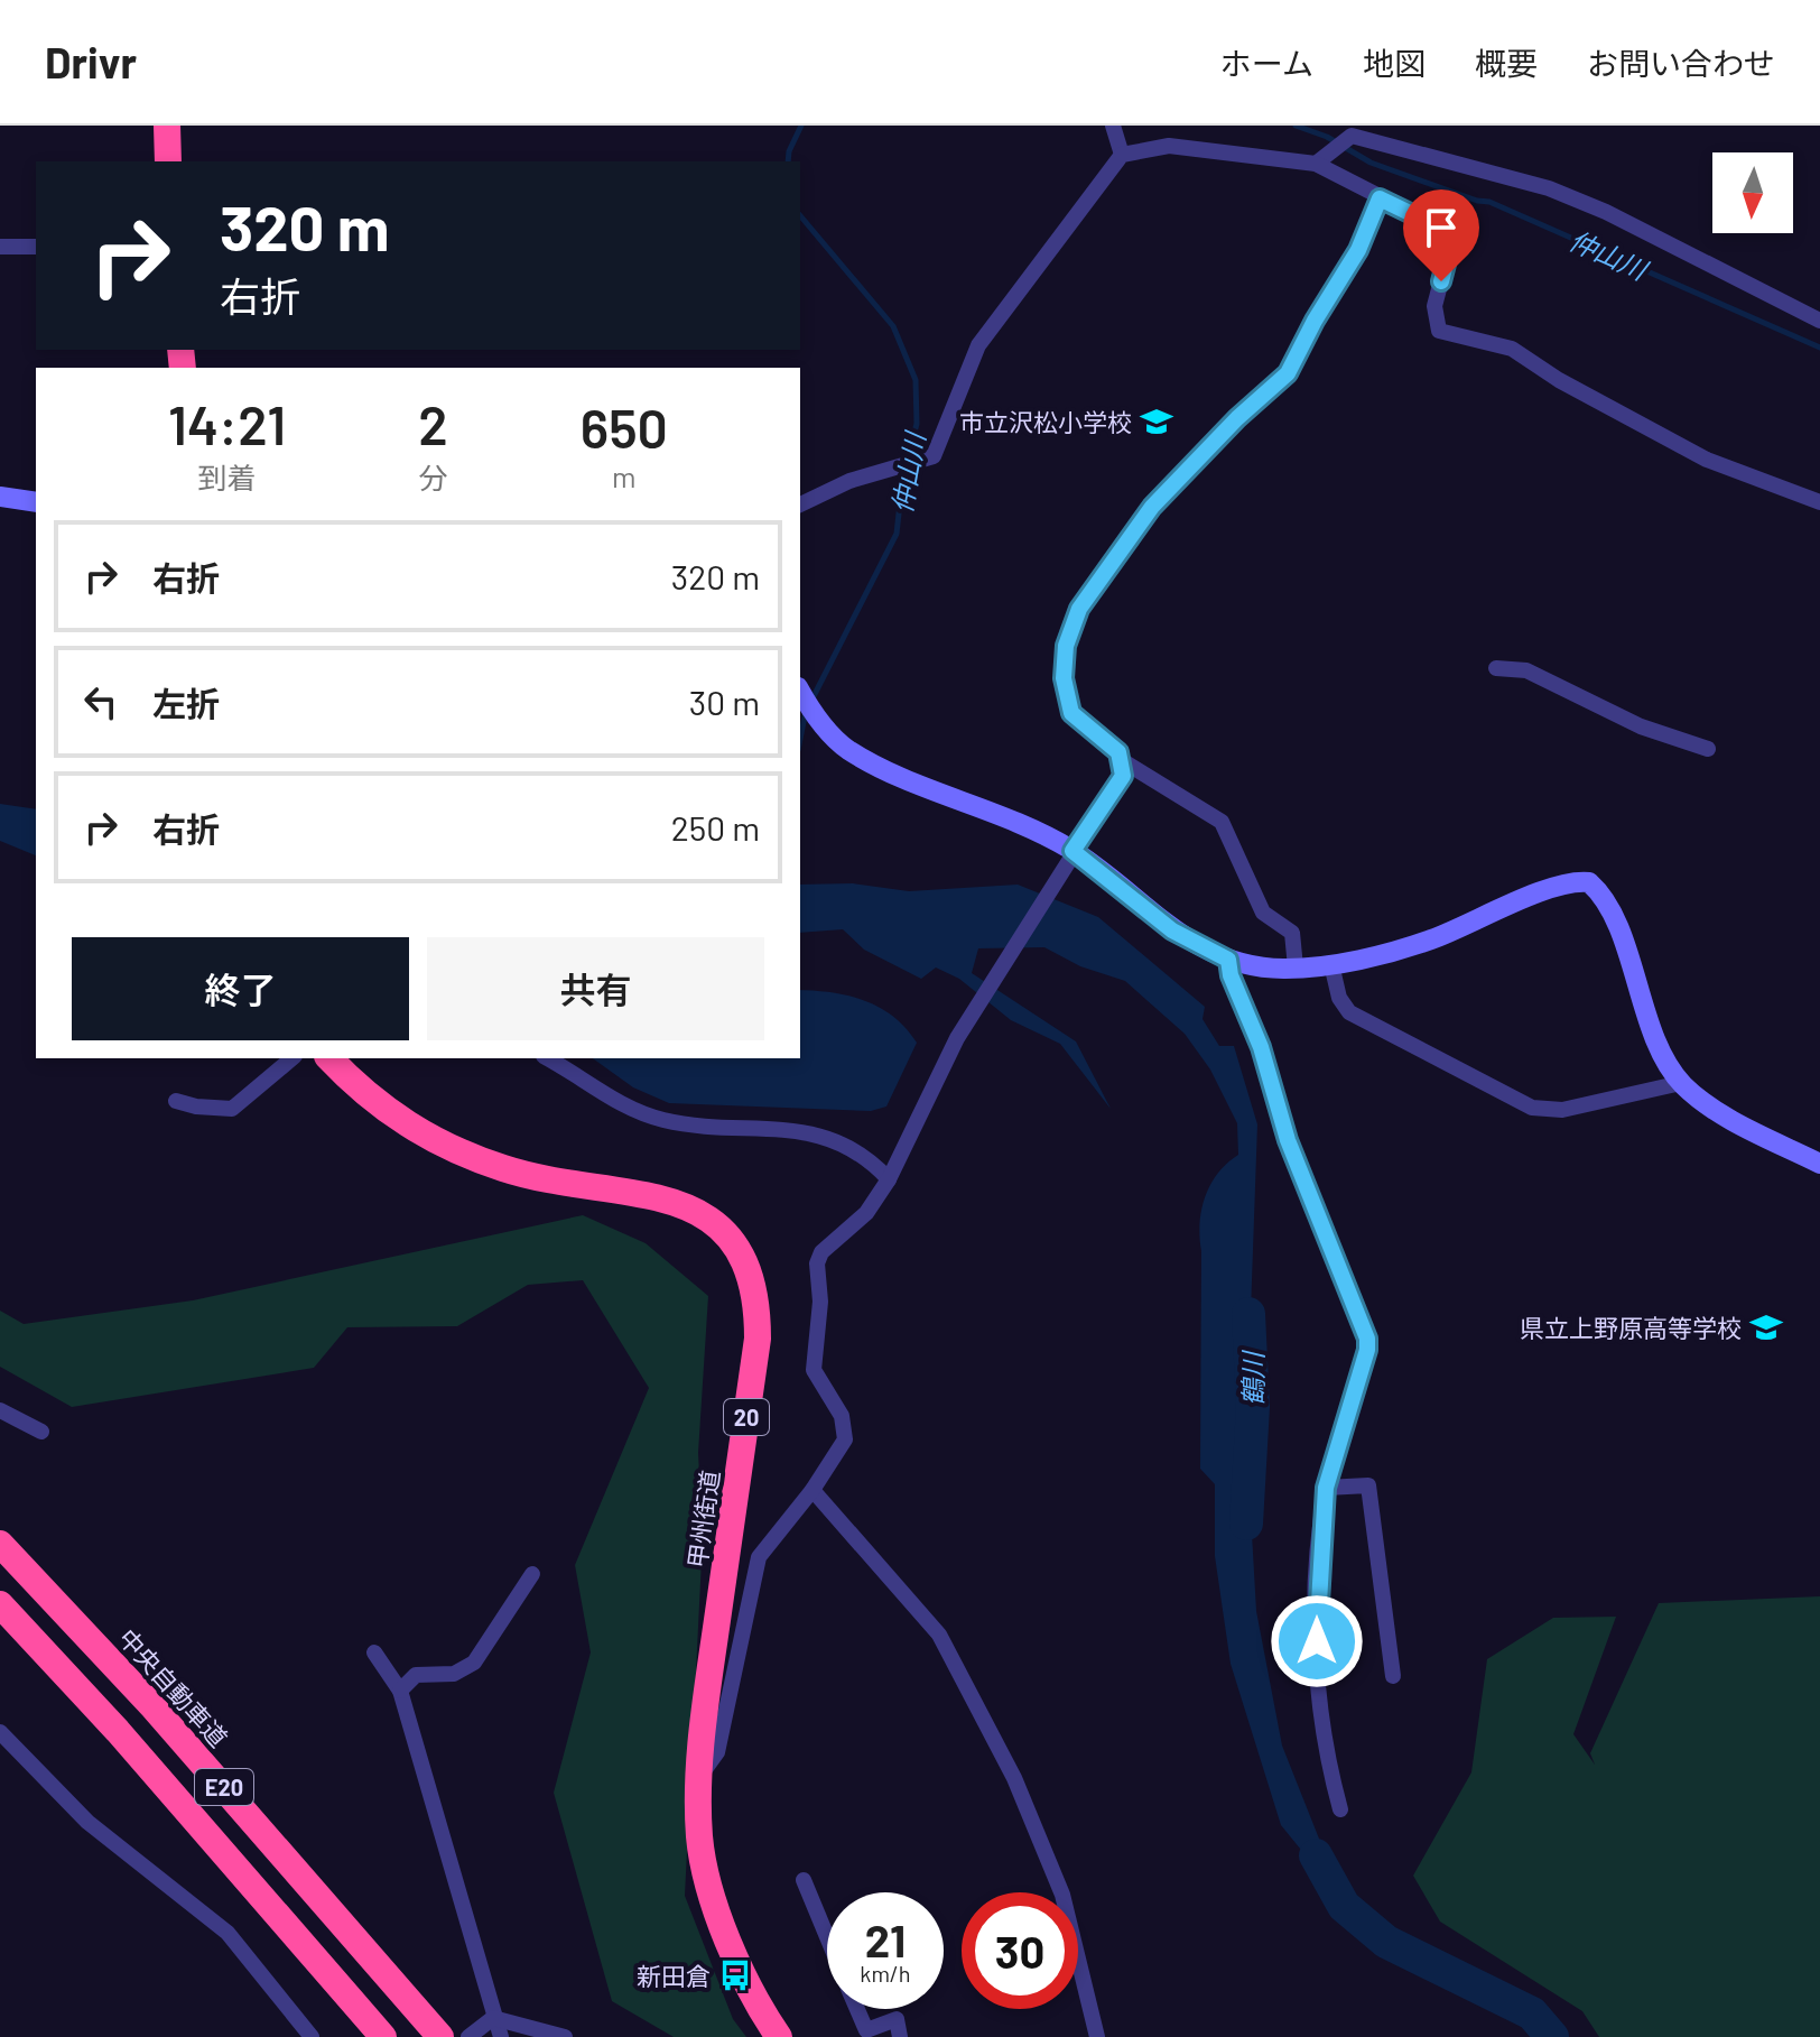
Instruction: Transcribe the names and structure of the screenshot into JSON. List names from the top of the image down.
{
  "streets": {
    "highway": [
      "20",
      "甲州街道",
      "中央自動車道",
      "E20"
    ]
  },
  "water": ["仲山川", "鶴川"],
  "places": {
    "school or university": ["市立沢松小学校", "県立上野原高等学校"],
    "bus stop": ["新田倉"]
  },
  "north": "bottom",
  "page": {
    "header": "Drivr",
    "nav": [
      "ホーム",
      "地図",
      "概要",
      "お問い合わせ"
    ],
    "turn": ["320 m", "右折"],
    "eta": [
      "14:21",
      "到着",
      "2",
      "分",
      "650",
      "m"
    ],
    "list": [
      {
        "name": "右折",
        "value": "320 m"
      },
      {
        "name": "左折",
        "value": "30 m"
      },
      {
        "name": "右折",
        "value": "250 m"
      }
    ],
    "buttons": ["終了", "共有"],
    "speed": "21 km/h",
    "limit": "30"
  }
}
